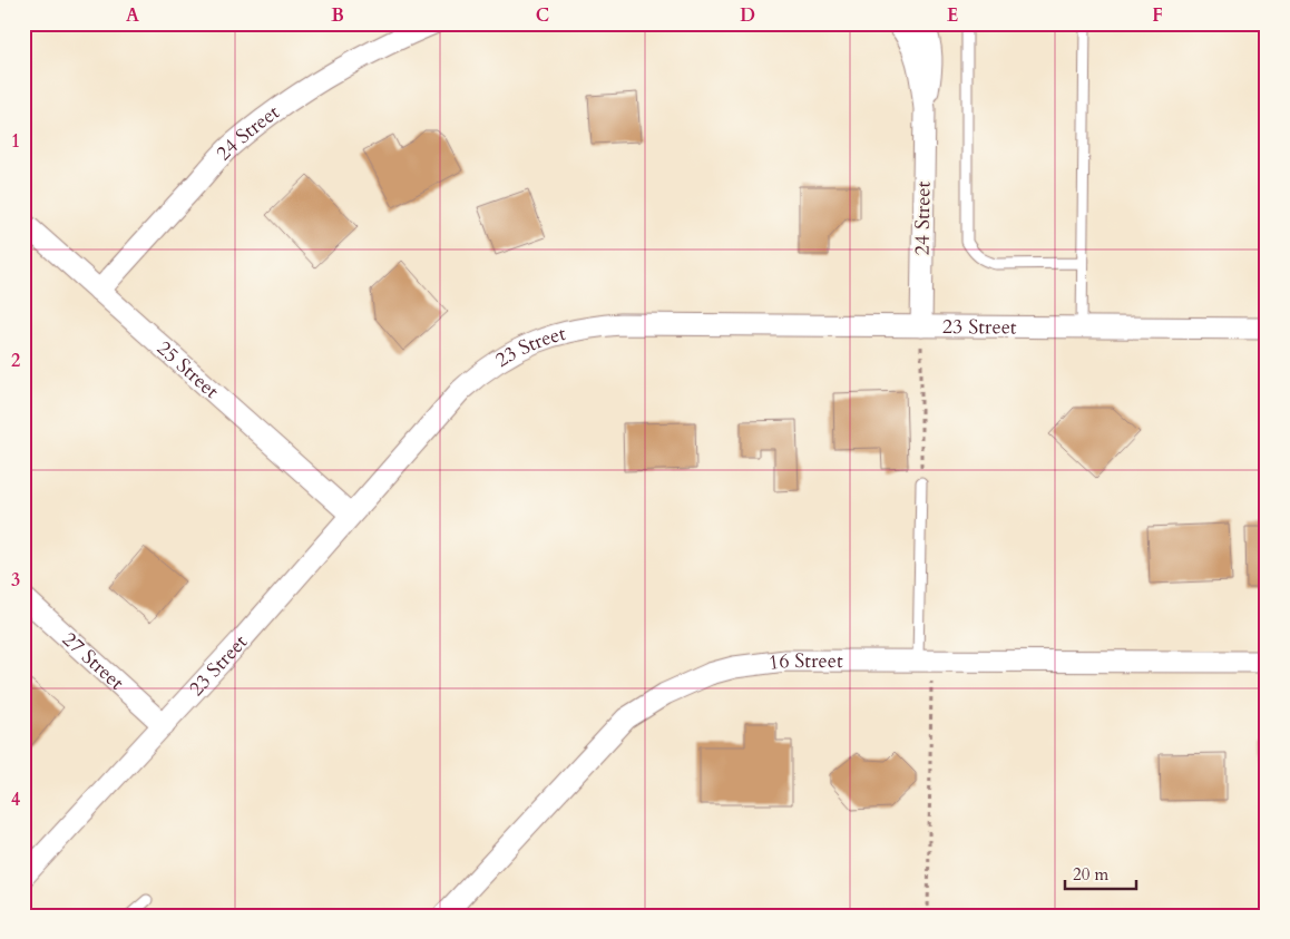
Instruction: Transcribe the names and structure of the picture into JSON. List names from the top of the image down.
{
  "streets": {
    "street": [
      "24 Street",
      "23 Street",
      "25 Street",
      "27 Street",
      "16 Street"
    ]
  },
  "crossings": [
    ["24 Street", "23 Street"],
    ["24 Street", "25 Street"],
    ["23 Street", "25 Street"],
    ["23 Street", "27 Street"]
  ],
  "scale_bar": "20 m",
  "grid": {
    "columns": [
      "A",
      "B",
      "C",
      "D",
      "E",
      "F"
    ],
    "rows": [
      "1",
      "2",
      "3",
      "4"
    ]
  }
}
